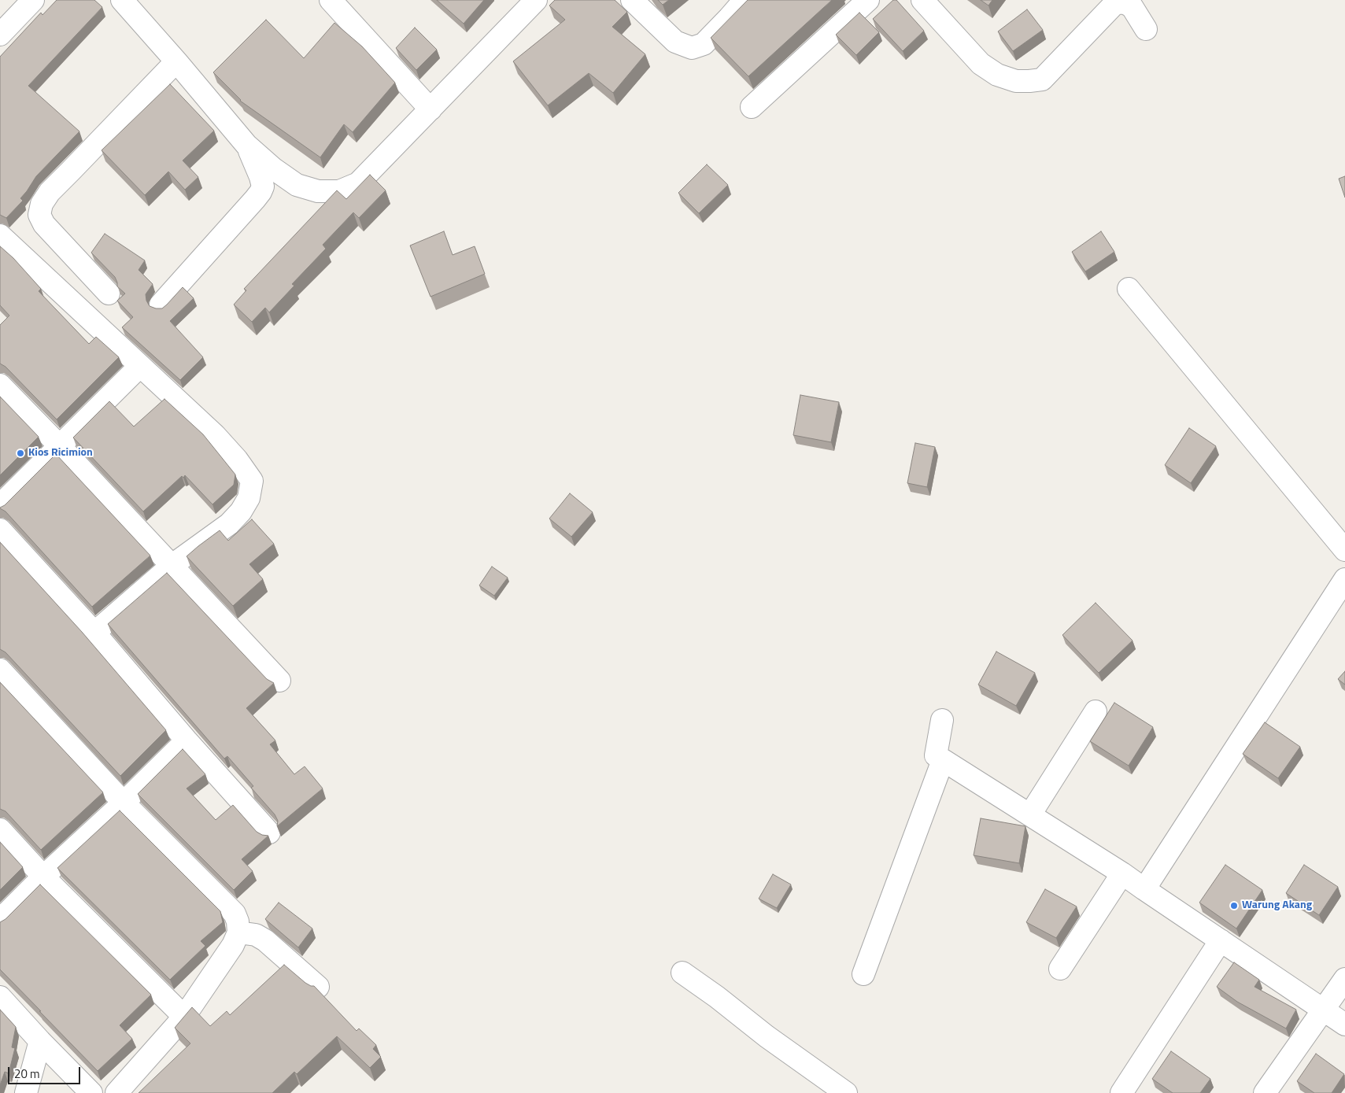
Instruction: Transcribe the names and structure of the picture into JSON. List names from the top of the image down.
{
  "places": ["Kios Ricimion", "Warung Akang"],
  "scale_bar": "20 m"
}
